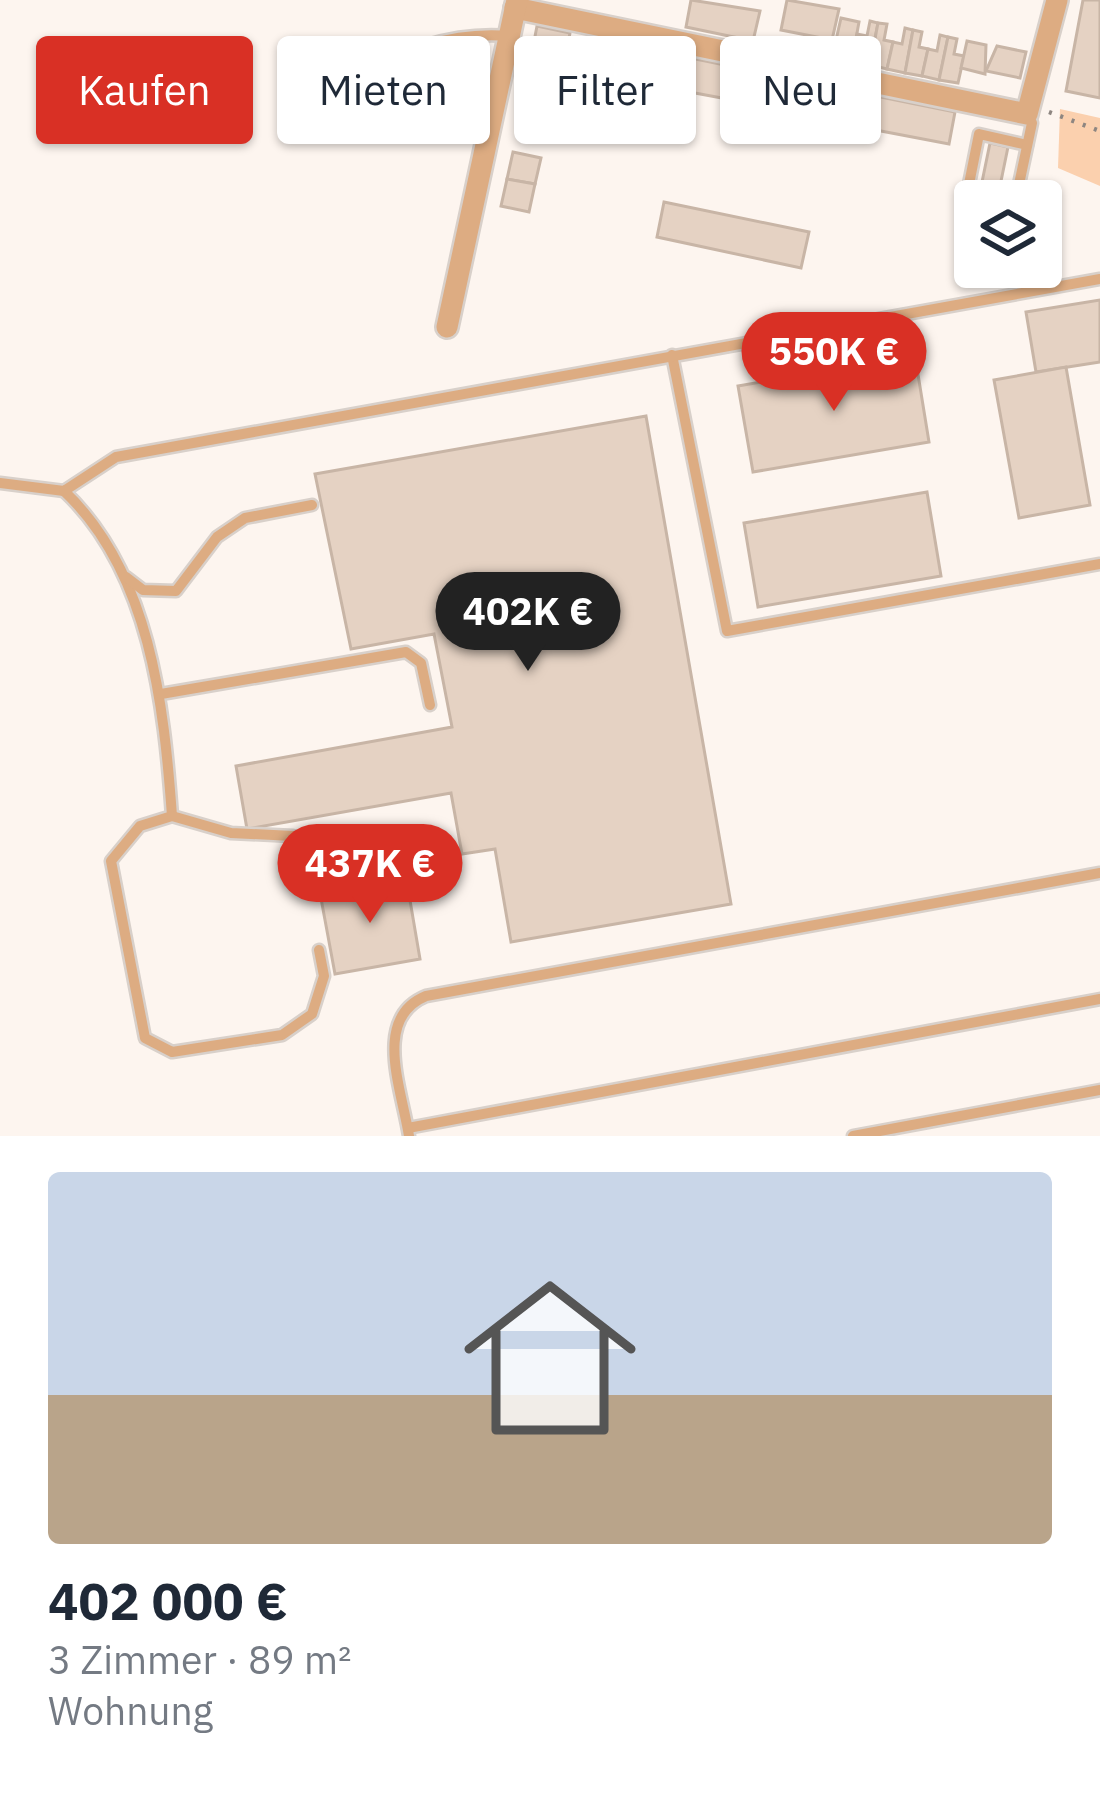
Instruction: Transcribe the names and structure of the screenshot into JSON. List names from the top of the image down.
{
  "page": {
    "chip": [
      "Kaufen",
      "Mieten",
      "Filter",
      "Neu"
    ],
    "price": ["550K €", "402K €", "437K €"],
    "list": [
      {
        "name": "402 000 €",
        "note": "3 Zimmer · 89 m² · Wohnung"
      }
    ]
  }
}
